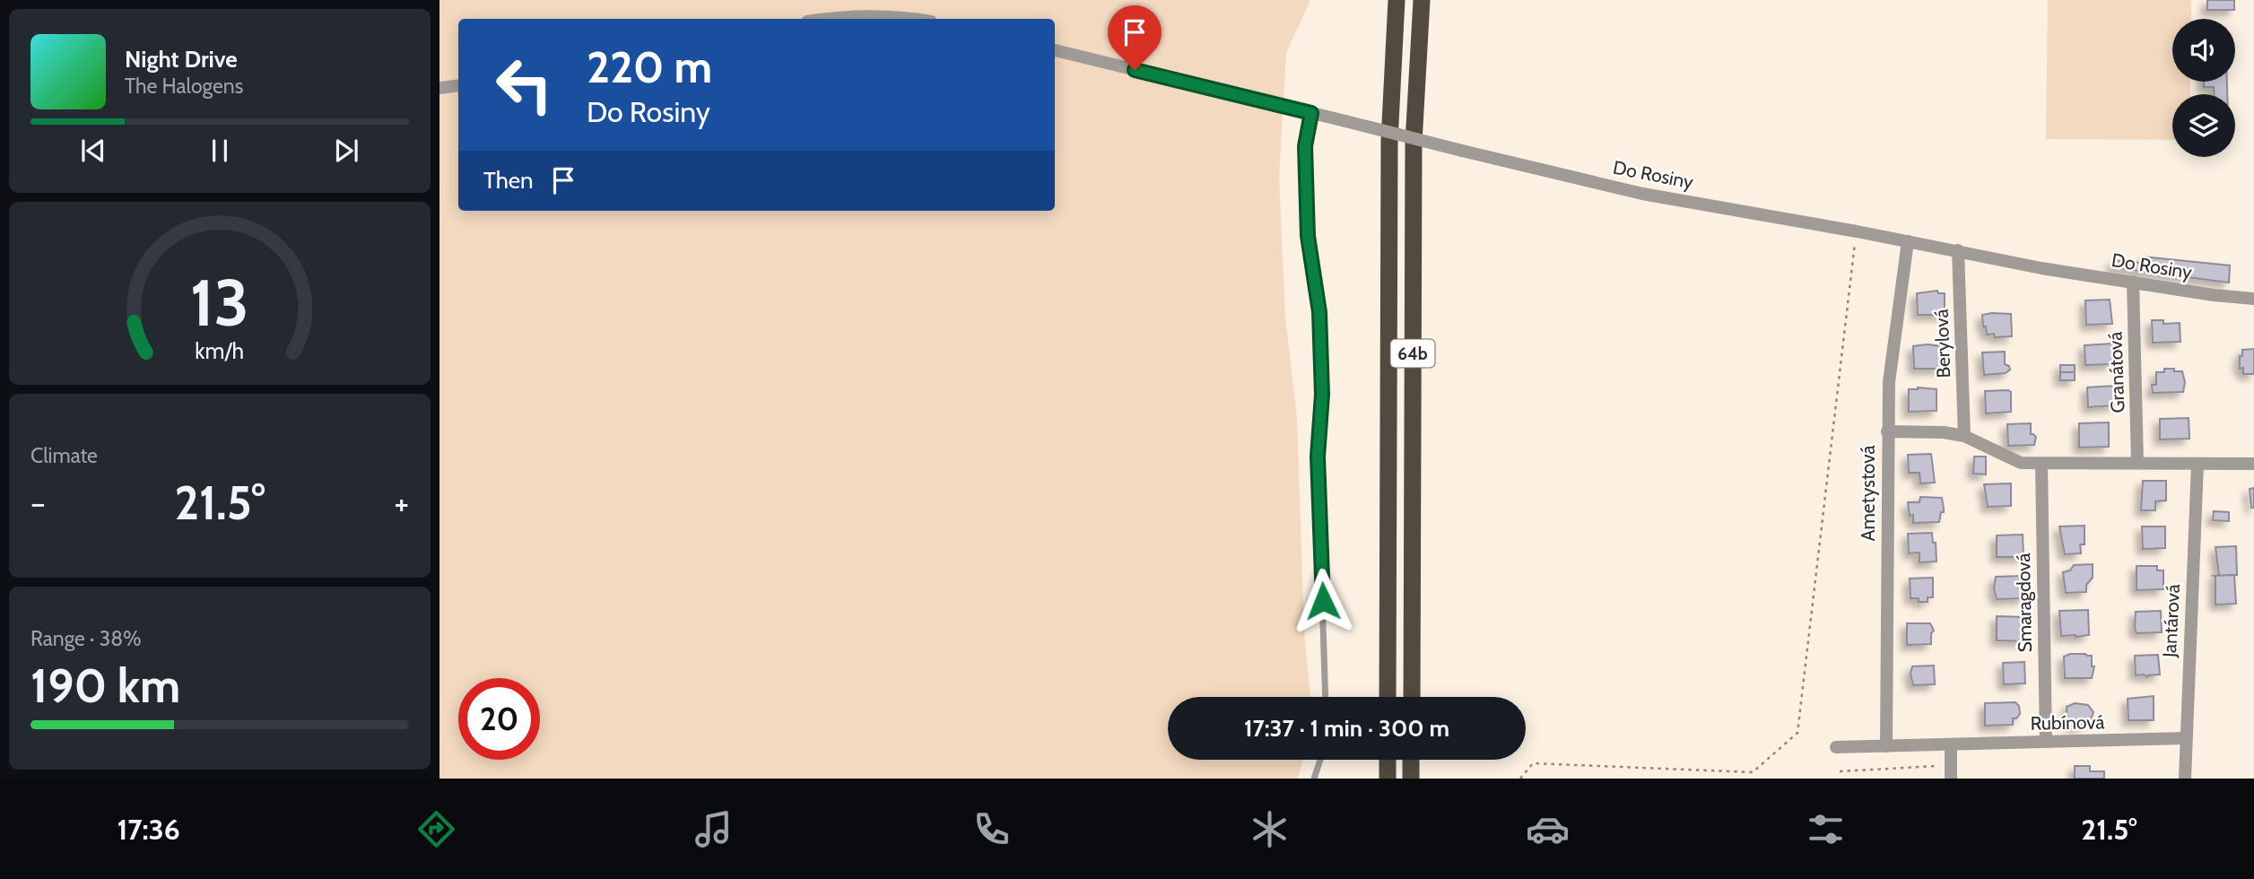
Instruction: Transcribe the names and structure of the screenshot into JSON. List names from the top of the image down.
{
  "streets": {
    "highway": ["64b"],
    "street": [
      "Do Rosiny",
      "Berylová",
      "Granátová",
      "Ametystová",
      "Smaragdová",
      "Jantárová",
      "Rubínová"
    ]
  },
  "crossings": [
    ["Do Rosiny", "Berylová"],
    ["Do Rosiny", "Granátová"],
    ["Do Rosiny", "Ametystová"],
    ["Ametystová", "Rubínová"],
    ["Smaragdová", "Rubínová"],
    ["Jantárová", "Rubínová"]
  ],
  "page": {
    "turn": ["220 m", "Do Rosiny"],
    "song": ["Night Drive", "The Halogens"],
    "then": "Then",
    "tile": [
      "Climate",
      ["Range · 38%", "190 km"]
    ],
    "heat": ["−", "21.5°", "+"],
    "limit": "20",
    "trip": "17:37 · 1 min · 300 m",
    "tabs": ["17:36", "21.5°"],
    "gauge": ["13", "km/h"]
  }
}
